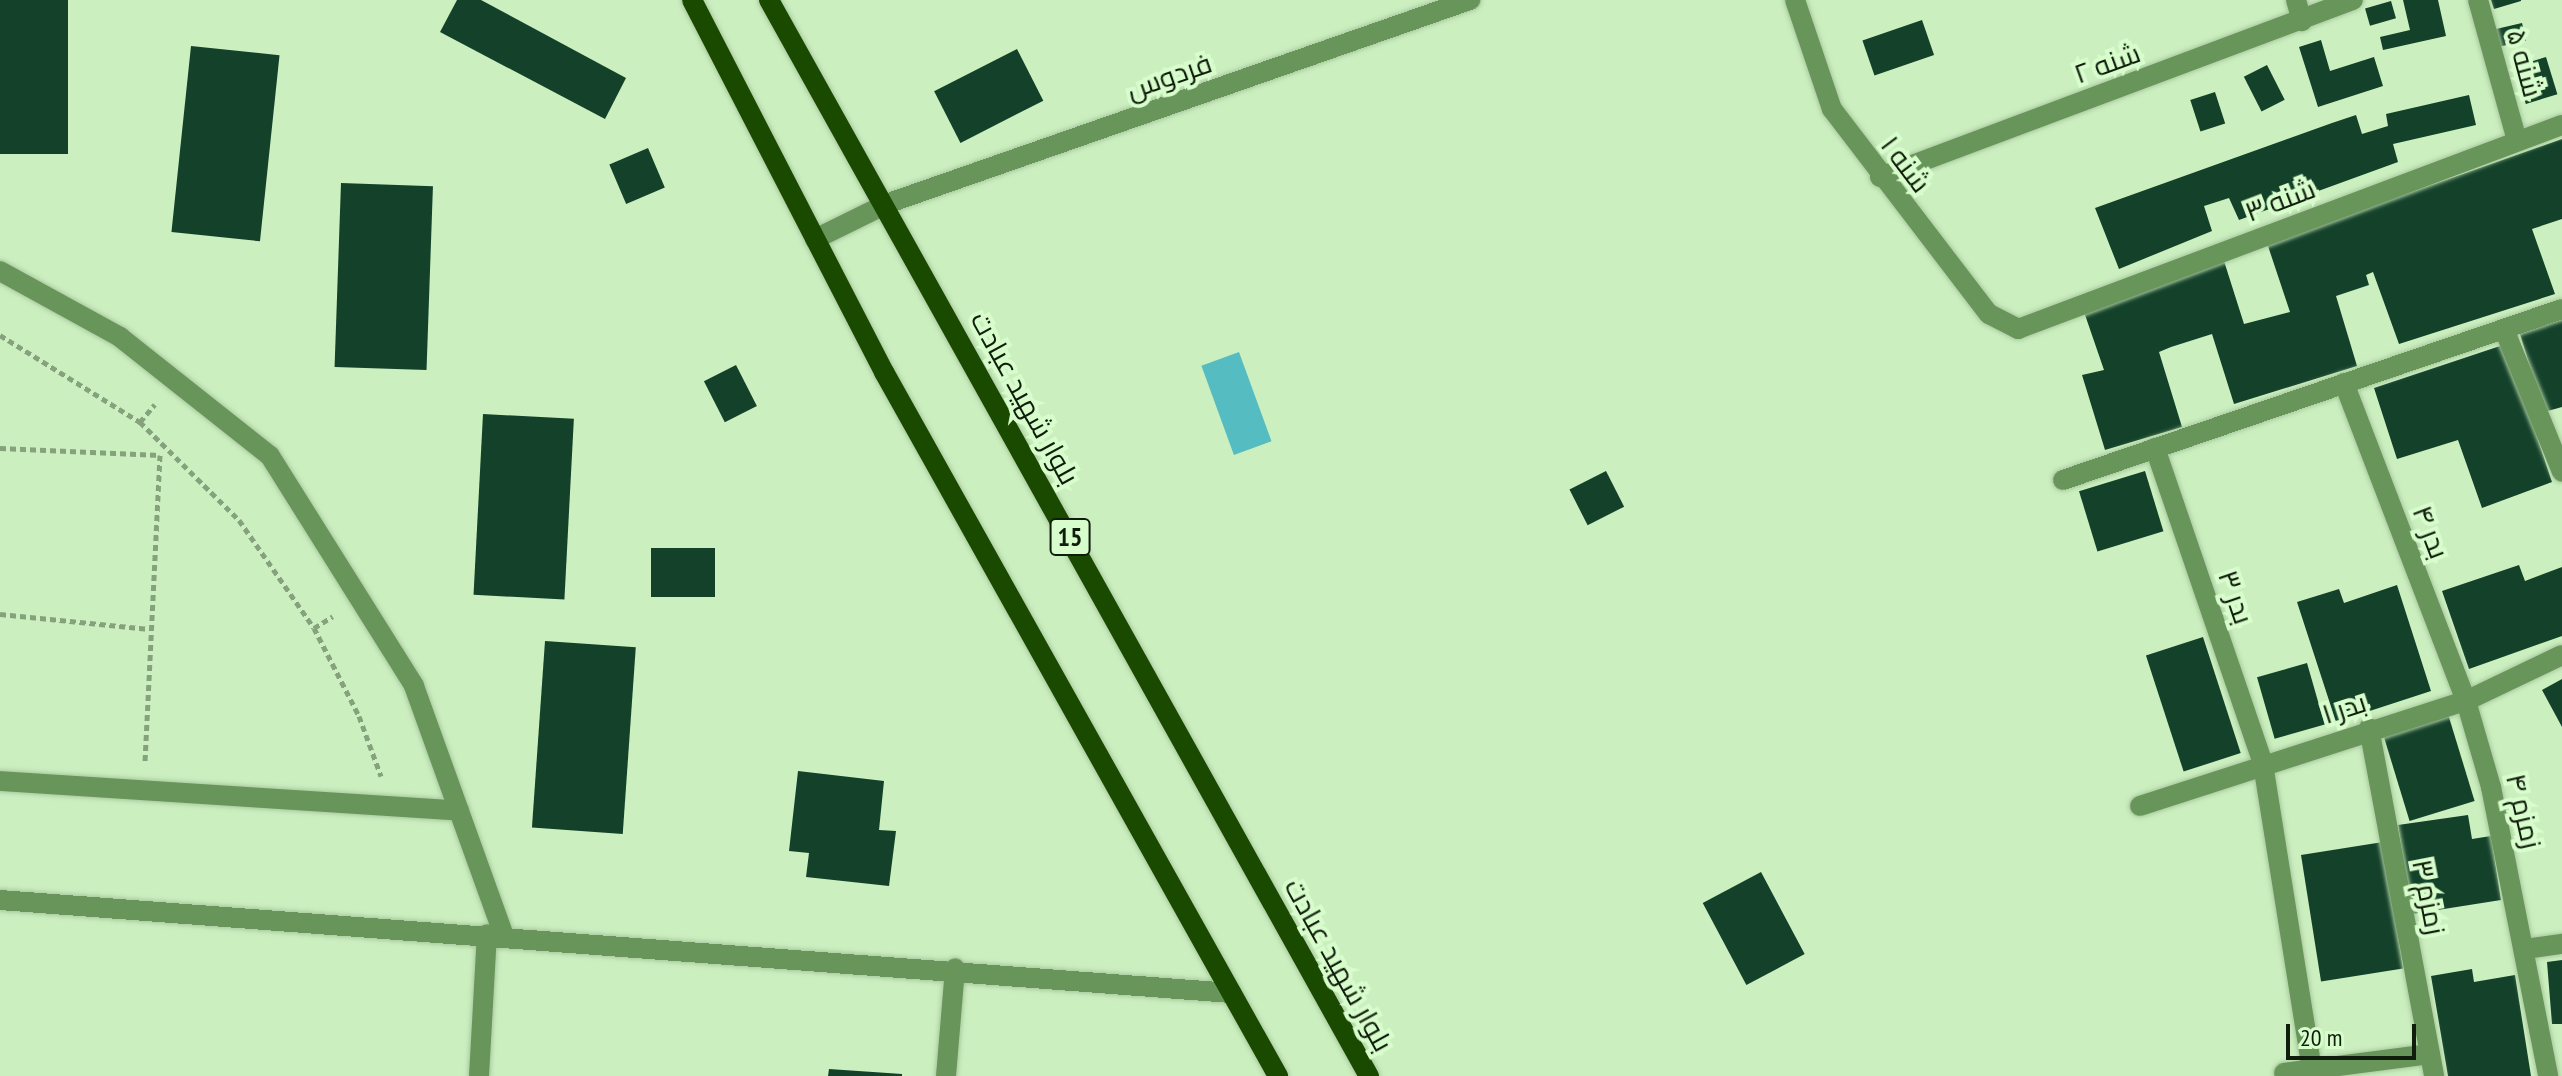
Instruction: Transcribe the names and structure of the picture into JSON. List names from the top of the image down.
{
  "streets": {
    "main road": ["بلوار شهید عبادت", "15"],
    "street": [
      "شنه ۲",
      "شنه ۵",
      "فردوس",
      "شنه ۱",
      "شنه ۳",
      "بدر ۴",
      "بدر ۳",
      "بدر ۱",
      "زمزم ۴",
      "زمزم ۳"
    ]
  },
  "crossings": [
    ["شنه ۲", "شنه ۱"],
    ["شنه ۵", "شنه ۳"],
    ["فردوس", "بلوار شهید عبادت"],
    ["شنه ۱", "شنه ۳"],
    ["بدر ۴", "بدر ۱"],
    ["بدر ۴", "زمزم ۴"],
    ["بدر ۳", "بدر ۱"],
    ["بدر ۱", "زمزم ۴"],
    ["بدر ۱", "زمزم ۳"]
  ],
  "scale_bar": "20 m"
}
